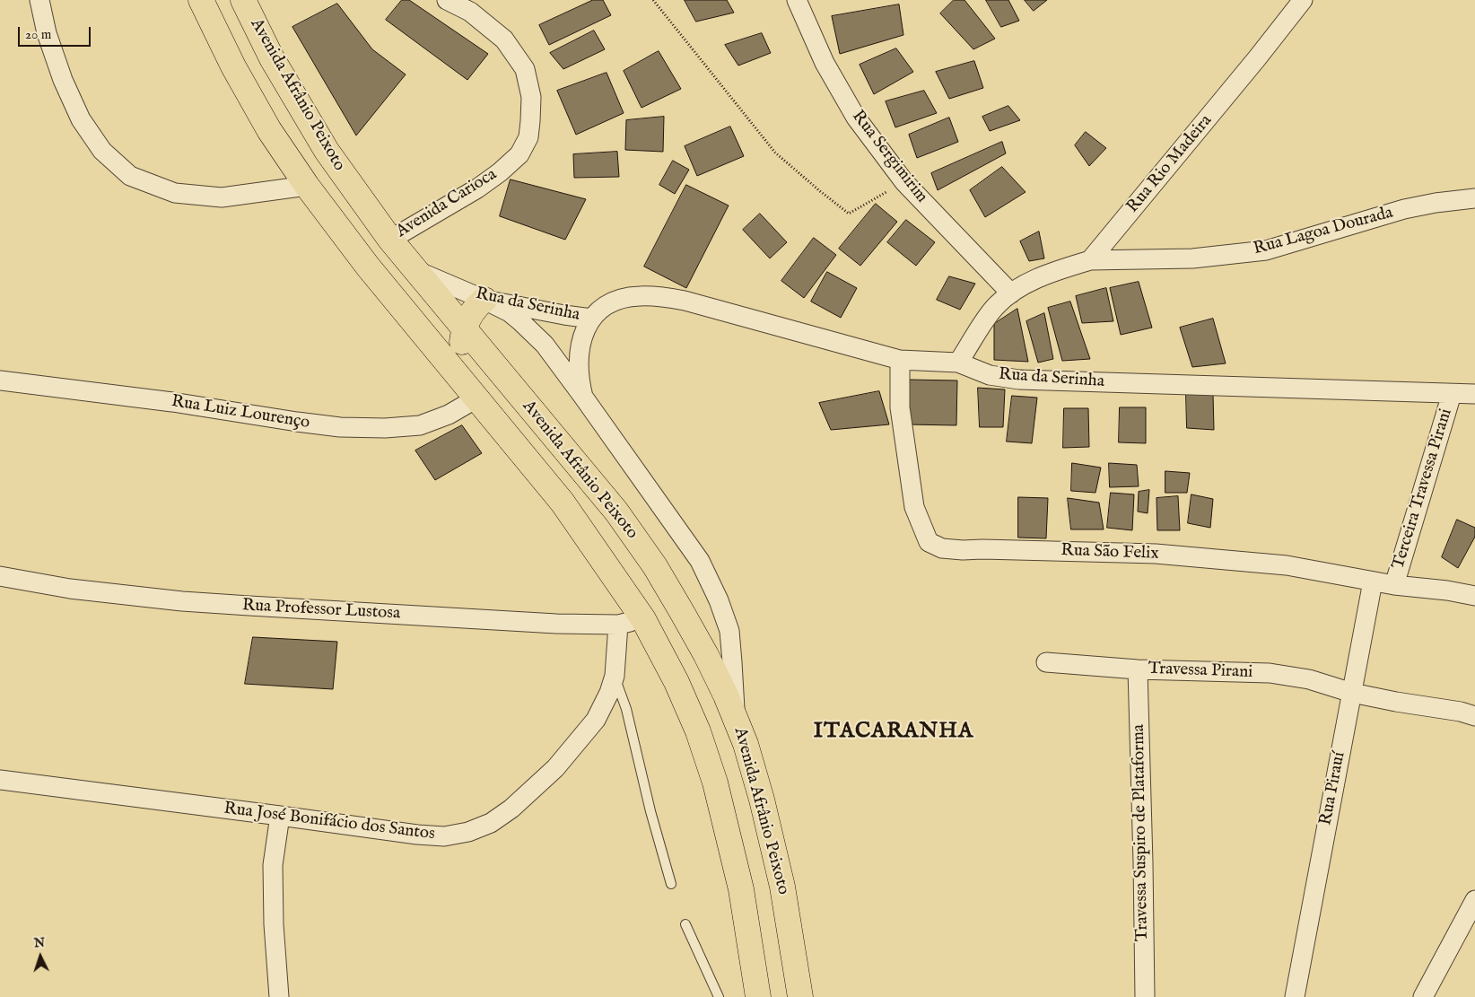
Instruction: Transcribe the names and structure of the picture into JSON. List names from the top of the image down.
{
  "streets": {
    "main road": ["Avenida Afrânio Peixoto"],
    "street": [
      "Rua Sergimirim",
      "Rua Rio Madeira",
      "Avenida Carioca",
      "Rua Lagoa Dourada",
      "Rua da Serinha",
      "Rua Luiz Lourenço",
      "Terceira Travessa Pirani",
      "Rua São Felix",
      "Rua Professor Lustosa",
      "Travessa Pirani",
      "Rua Pirauí",
      "Rua José Bonifácio dos Santos",
      "Travessa Suspiro de Plataforma"
    ]
  },
  "crossings": [
    ["Avenida Afrânio Peixoto", "Avenida Carioca"],
    ["Avenida Afrânio Peixoto", "Rua da Serinha"],
    ["Avenida Afrânio Peixoto", "Rua Luiz Lourenço"],
    ["Avenida Afrânio Peixoto", "Rua Professor Lustosa"],
    ["Rua Rio Madeira", "Rua Lagoa Dourada"],
    ["Rua da Serinha", "Terceira Travessa Pirani"],
    ["Rua da Serinha", "Rua São Felix"],
    ["Terceira Travessa Pirani", "Rua São Felix"],
    ["Rua São Felix", "Rua Pirauí"],
    ["Rua Professor Lustosa", "Rua José Bonifácio dos Santos"],
    ["Travessa Pirani", "Rua Pirauí"],
    ["Travessa Pirani", "Travessa Suspiro de Plataforma"]
  ],
  "districts": ["ITACARANHA"],
  "scale_bar": "20 m",
  "north": "top"
}
